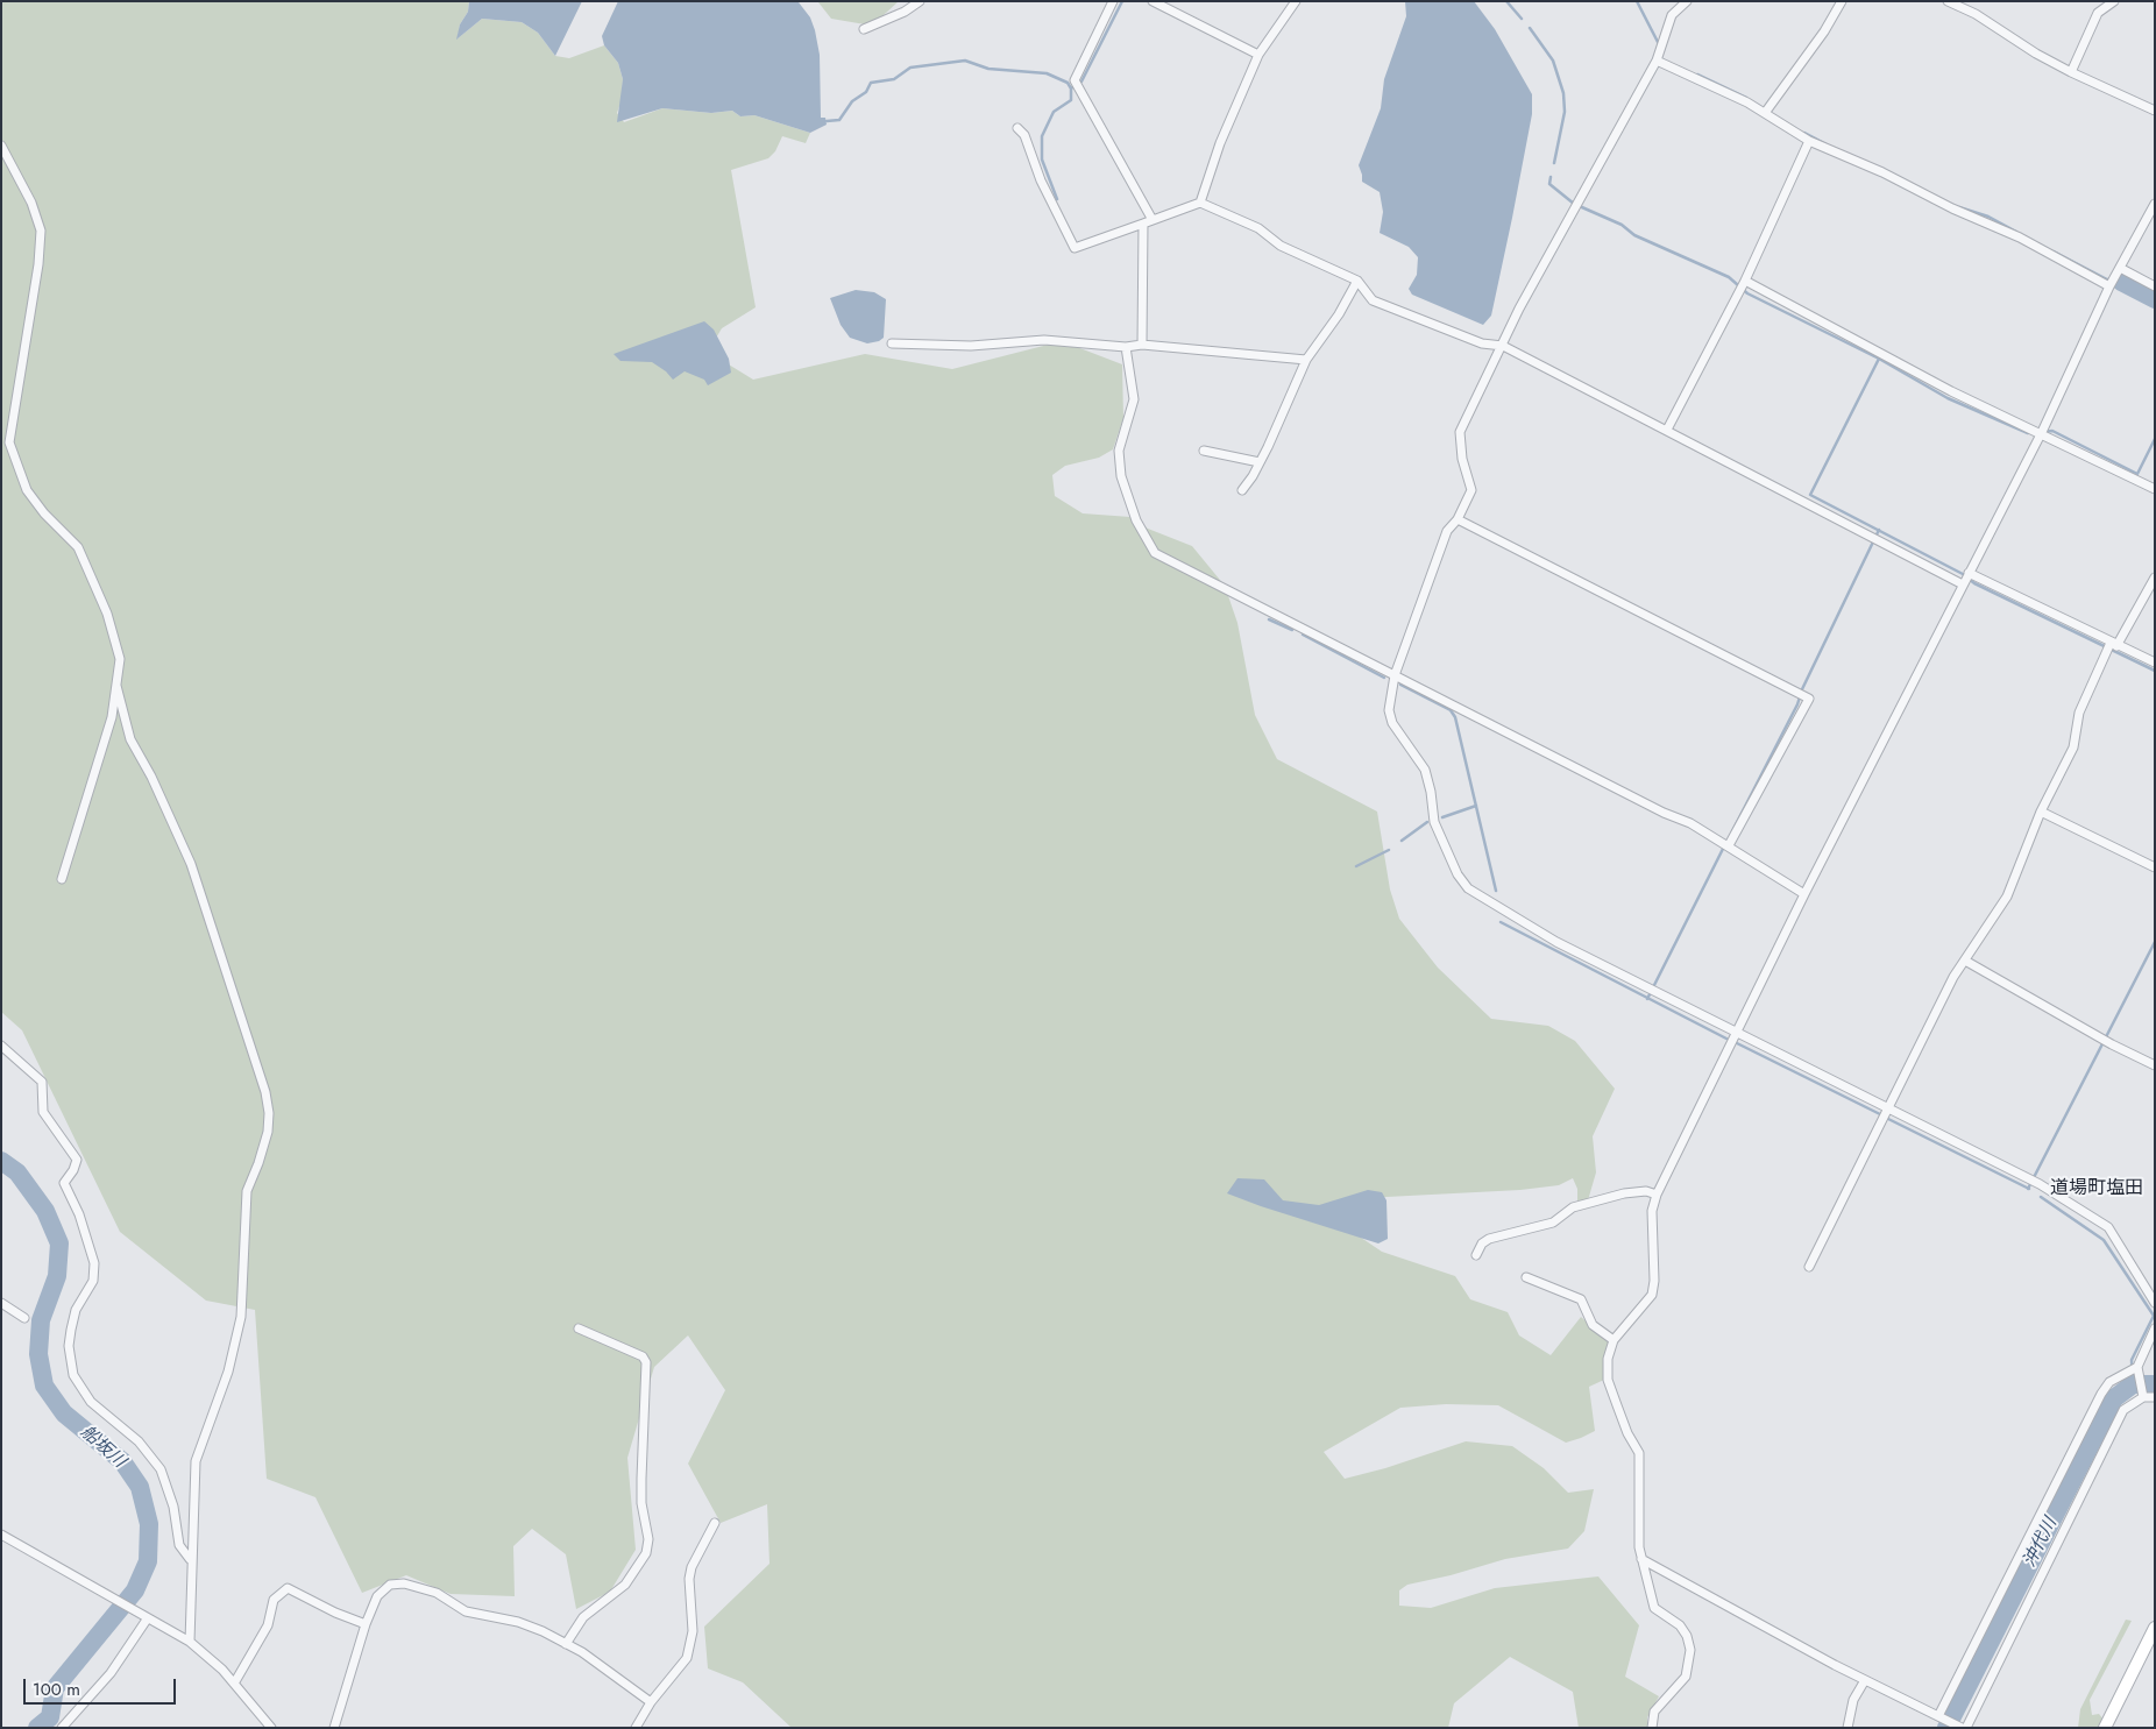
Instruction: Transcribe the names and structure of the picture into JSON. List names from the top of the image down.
{
  "districts": ["道場町塩田"],
  "water": ["船坂川", "沖代川"],
  "scale_bar": "100 m"
}
